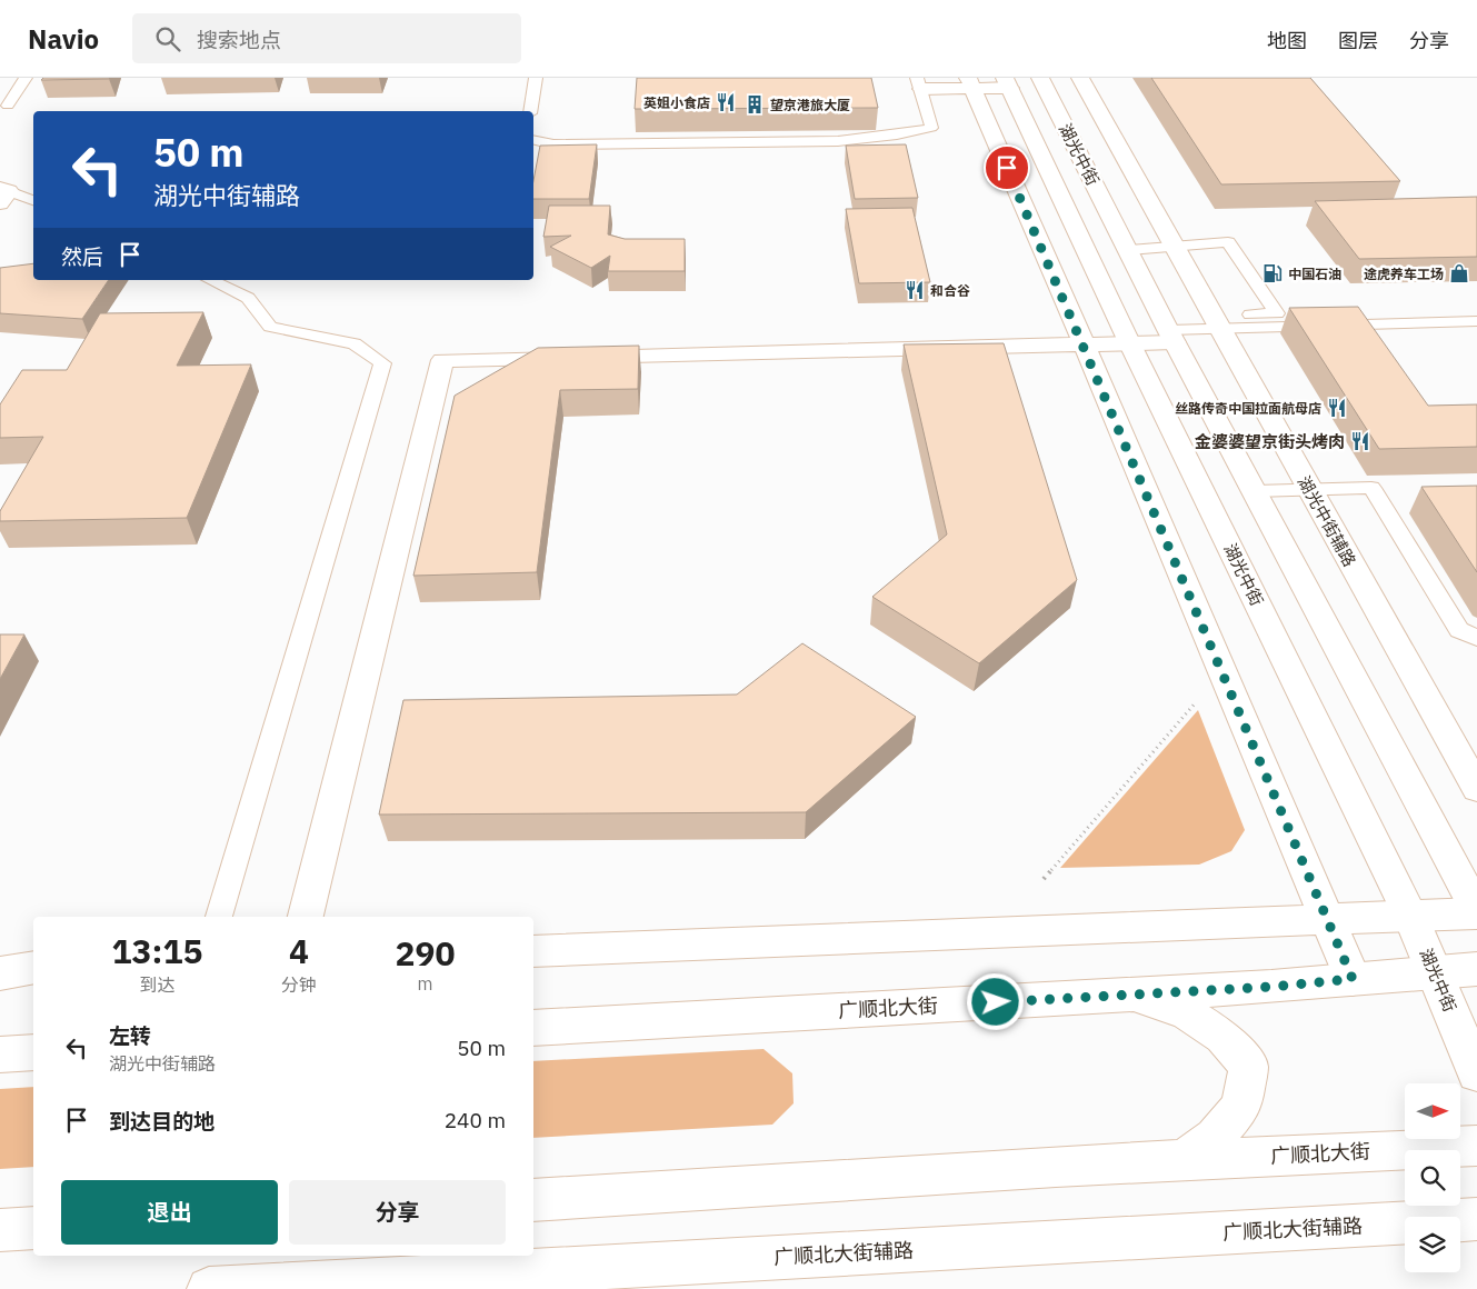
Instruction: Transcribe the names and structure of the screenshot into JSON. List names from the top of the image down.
{
  "streets": {
    "street": [
      "湖光中街",
      "湖光中街辅路",
      "广顺北大街",
      "广顺北大街辅路"
    ]
  },
  "crossings": [
    ["湖光中街", "广顺北大街"]
  ],
  "places": {
    "restaurant": [
      "英姐小食店",
      "和合谷",
      "丝路传奇中国拉面航母店",
      "金婆婆望京街头烤肉"
    ],
    "building": ["望京港旅大厦"],
    "fuel station": ["中国石油"],
    "shop": ["途虎养车工场"]
  },
  "north": "right",
  "page": {
    "header": "Navio",
    "search": "搜索地点",
    "nav": ["地图", "图层", "分享"],
    "turn": ["50 m", "湖光中街辅路"],
    "then": "然后",
    "eta": [
      "13:15",
      "到达",
      "4",
      "分钟",
      "290",
      "m"
    ],
    "list": [
      {
        "name": "左转",
        "note": "湖光中街辅路",
        "value": "50 m"
      },
      {
        "name": "到达目的地",
        "value": "240 m"
      }
    ],
    "buttons": ["退出", "分享"]
  }
}
